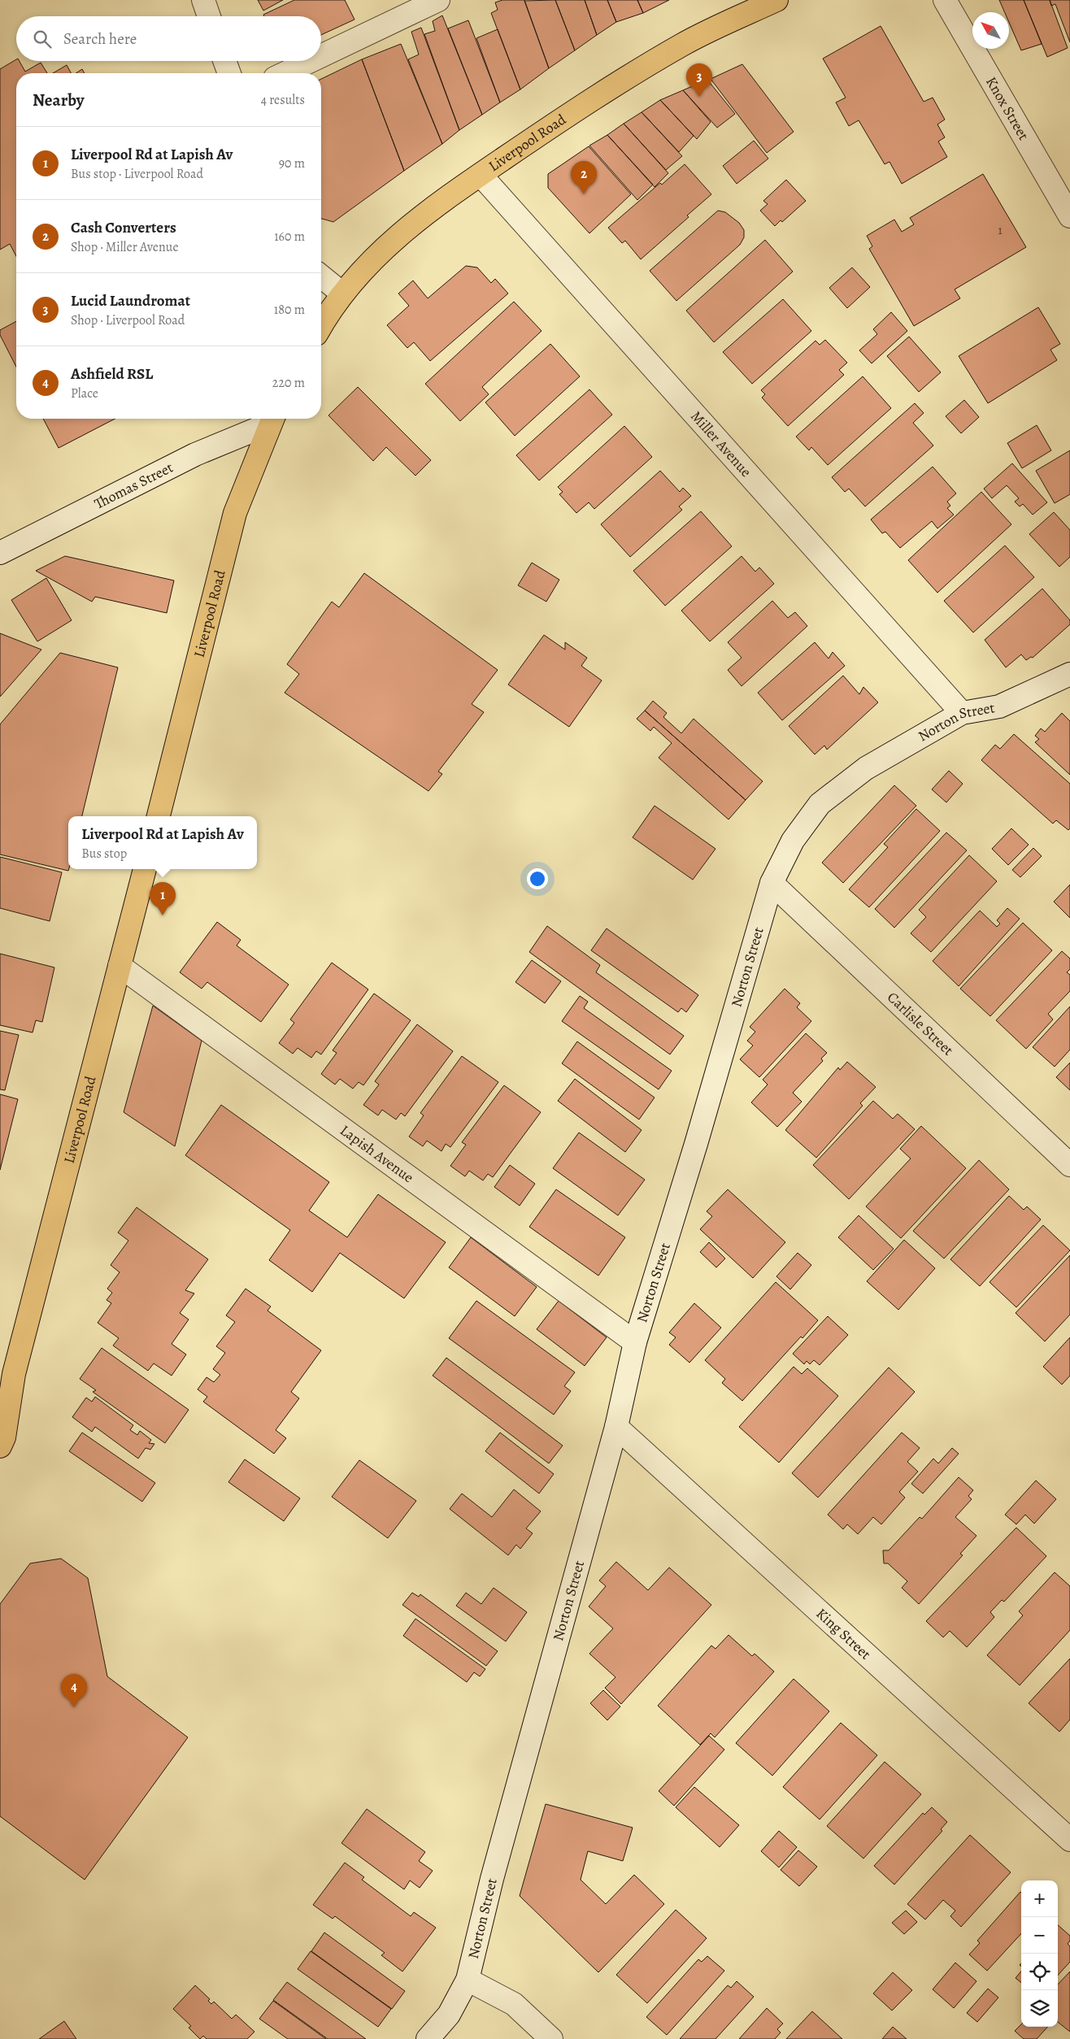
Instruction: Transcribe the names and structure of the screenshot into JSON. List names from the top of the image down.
{
  "streets": {
    "highway": ["Liverpool Road"],
    "street": [
      "Knox Street",
      "Miller Avenue",
      "Thomas Street",
      "Norton Street",
      "Carlisle Street",
      "Lapish Avenue",
      "King Street"
    ]
  },
  "crossings": [
    ["Liverpool Road", "Miller Avenue"],
    ["Liverpool Road", "Thomas Street"],
    ["Liverpool Road", "Lapish Avenue"],
    ["Miller Avenue", "Norton Street"],
    ["Norton Street", "Carlisle Street"],
    ["Norton Street", "Lapish Avenue"],
    ["Norton Street", "King Street"]
  ],
  "house_numbers": ["1"],
  "north": "top left",
  "page": {
    "search": "Search here",
    "pins": [
      "3",
      "2",
      "1",
      "4"
    ],
    "heading": ["Nearby", "4 results"],
    "list": [
      {
        "mark": "1",
        "name": "Liverpool Rd at Lapish Av",
        "note": "Bus stop · Liverpool Road",
        "value": "90 m"
      },
      {
        "mark": "2",
        "name": "Cash Converters",
        "note": "Shop · Miller Avenue",
        "value": "160 m"
      },
      {
        "mark": "3",
        "name": "Lucid Laundromat",
        "note": "Shop · Liverpool Road",
        "value": "180 m"
      },
      {
        "mark": "4",
        "name": "Ashfield RSL",
        "note": "Place",
        "value": "220 m"
      }
    ],
    "popup": ["Liverpool Rd at Lapish Av", "Bus stop"],
    "map_buttons": ["+", "−"]
  }
}
